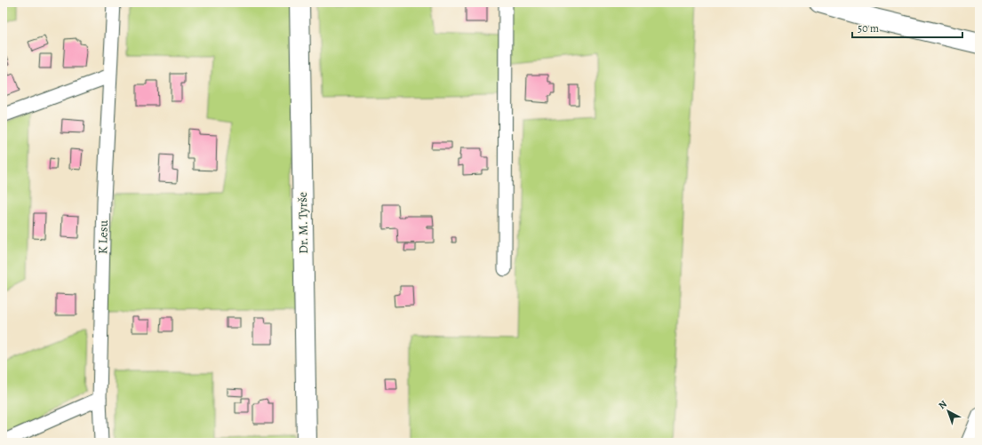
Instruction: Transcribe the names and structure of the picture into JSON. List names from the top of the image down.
{
  "streets": {
    "street": ["Dr. M. Tyrše", "K Lesu"]
  },
  "scale_bar": "50 m",
  "north": "top left"
}
